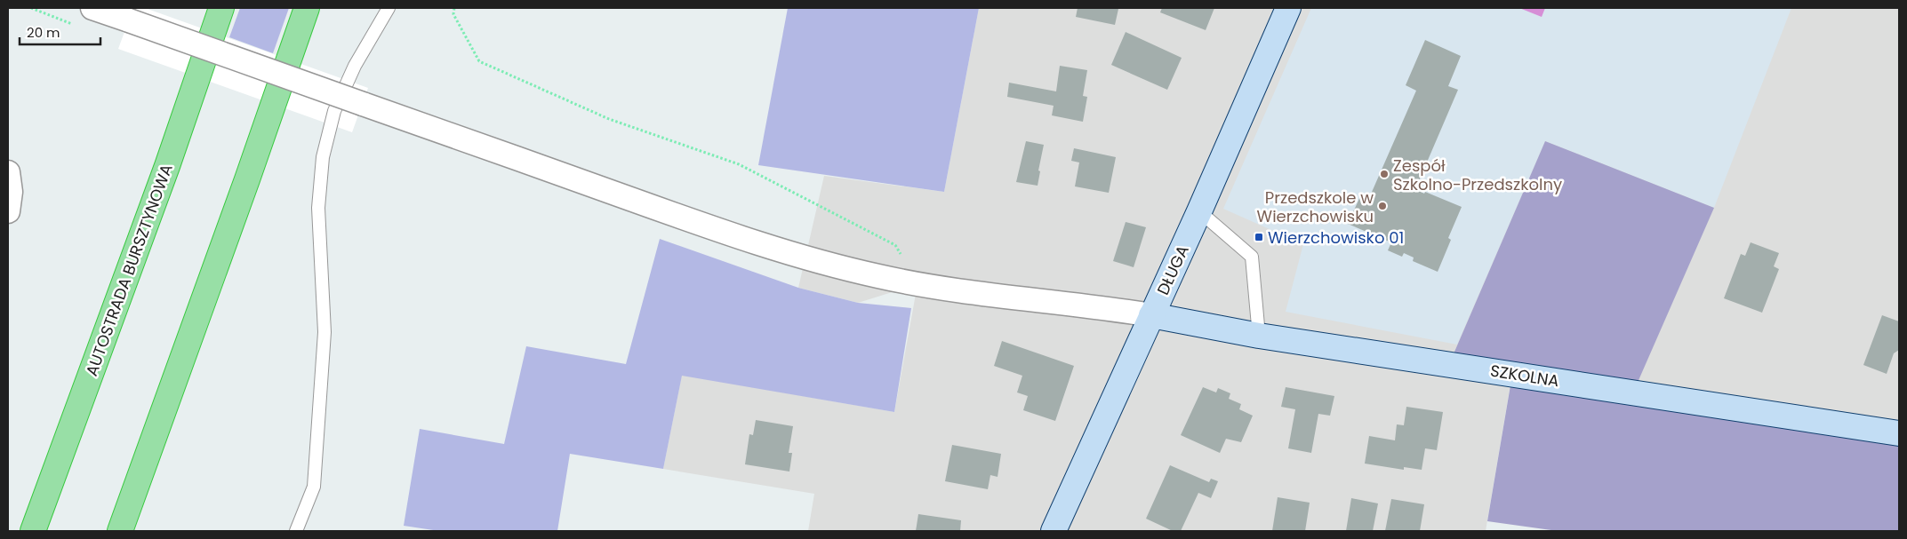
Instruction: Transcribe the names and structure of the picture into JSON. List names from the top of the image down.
{
  "streets": {
    "highway": ["AUTOSTRADA BURSZTYNOWA"],
    "street": ["DŁUGA", "SZKOLNA"]
  },
  "crossings": [
    ["DŁUGA", "SZKOLNA"]
  ],
  "places": {
    "other": ["Zespół Szkolno-Przedszkolny", "Przedszkole w Wierzchowisku"],
    "transit": ["Wierzchowisko 01"]
  },
  "scale_bar": "20 m"
}
